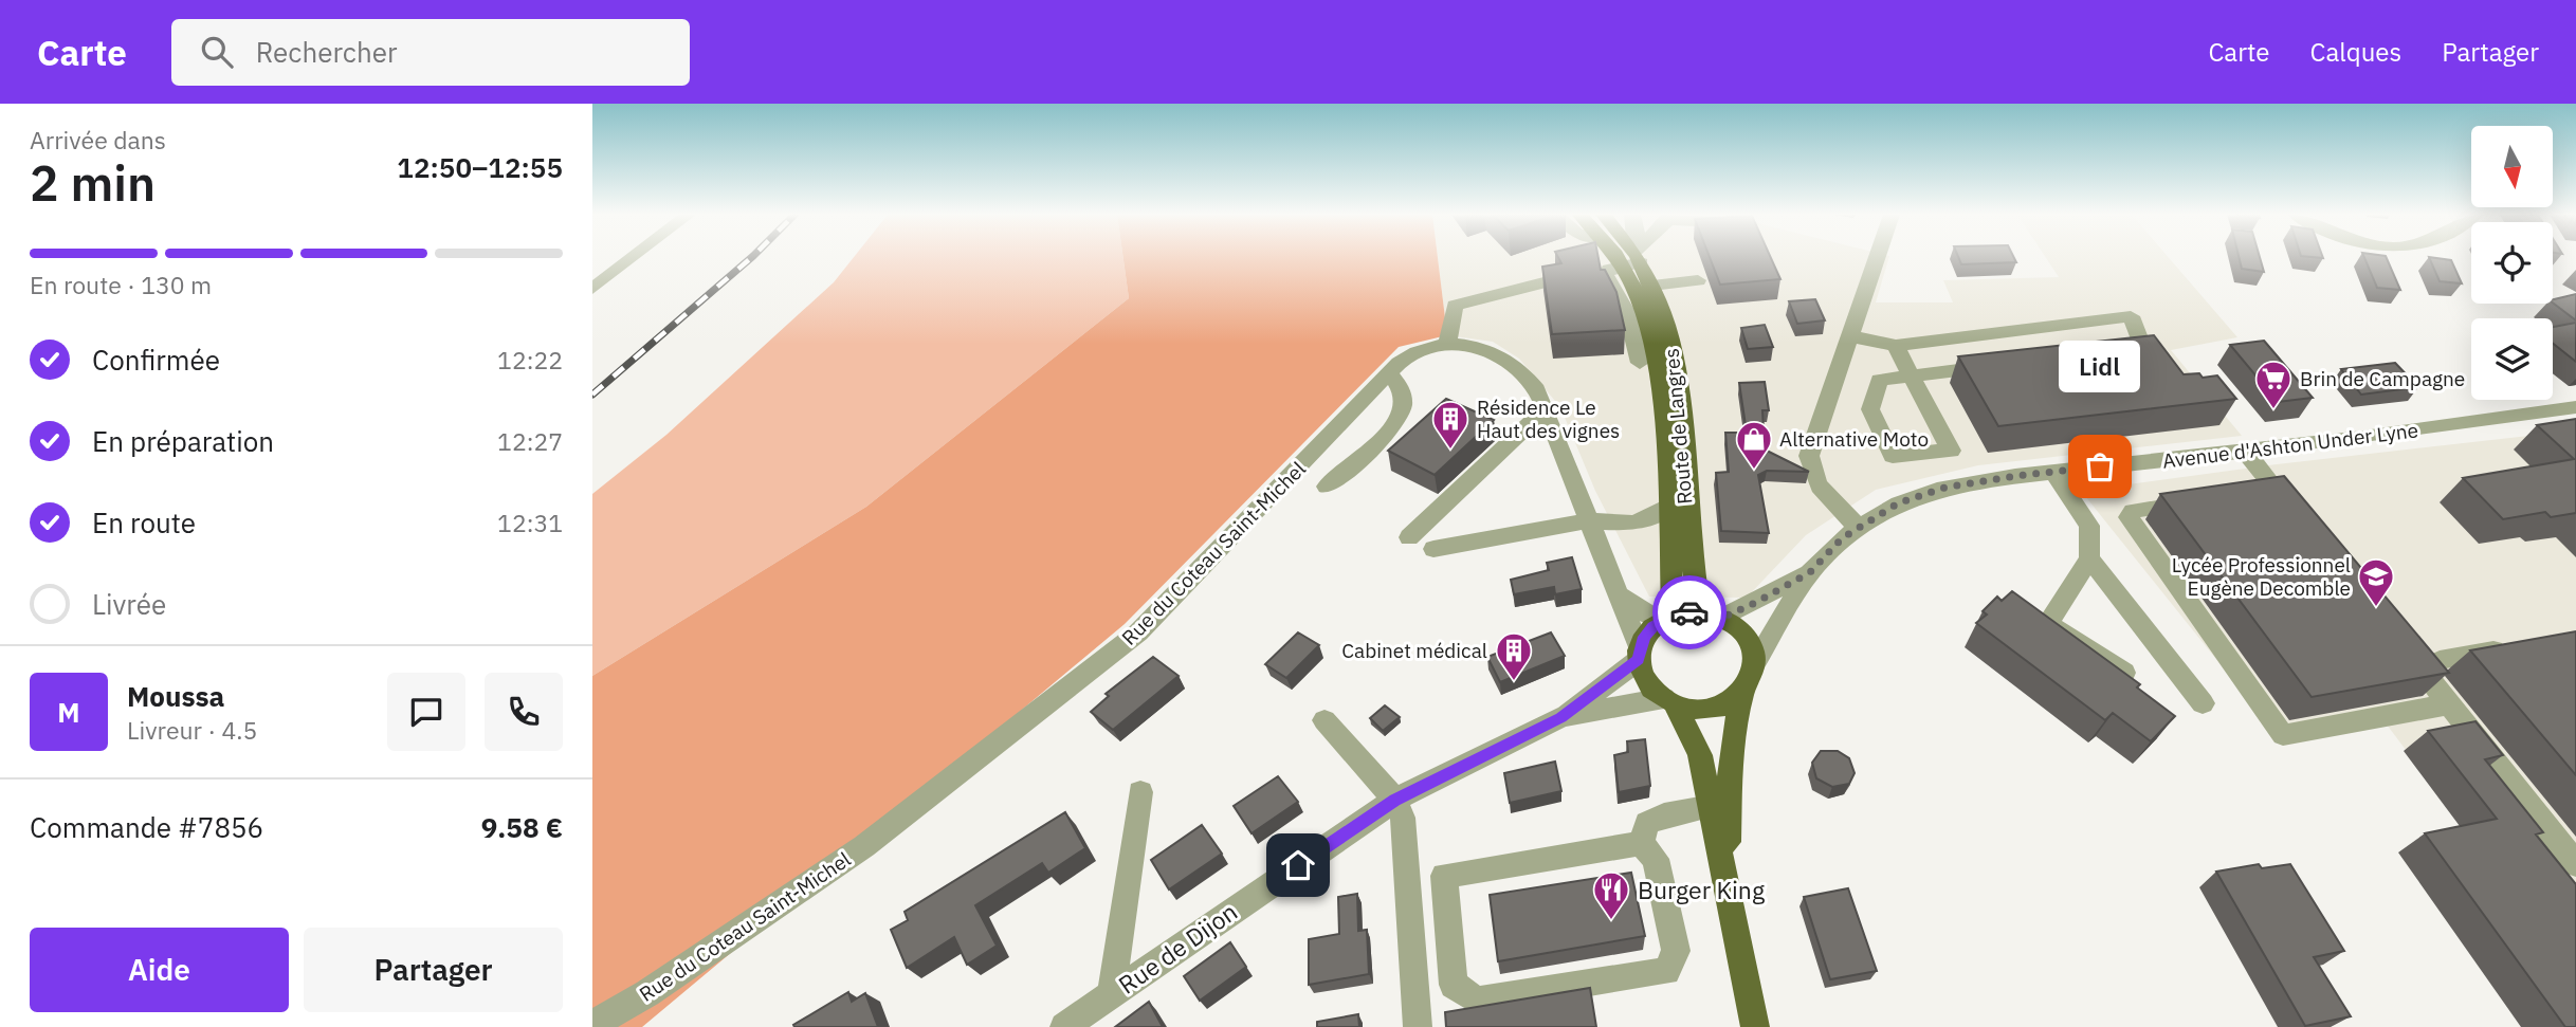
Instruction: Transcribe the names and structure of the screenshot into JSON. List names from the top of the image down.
{
  "streets": {
    "main road": ["Route de Langres"],
    "street": ["Avenue d'Ashton Under Lyne", "Rue du Coteau Saint-Michel", "Rue de Dijon"]
  },
  "crossings": [
    ["Route de Langres", "Avenue d'Ashton Under Lyne"],
    ["Route de Langres", "Rue du Coteau Saint-Michel"],
    ["Route de Langres", "Rue de Dijon"],
    ["Avenue d'Ashton Under Lyne", "Rue du Coteau Saint-Michel"],
    ["Avenue d'Ashton Under Lyne", "Rue de Dijon"],
    ["Rue du Coteau Saint-Michel", "Rue de Dijon"]
  ],
  "places": {
    "supermarket": ["Brin de Campagne"],
    "building": ["Résidence Le Haut des vignes", "Cabinet médical"],
    "other": ["Lidl"],
    "shop": ["Alternative Moto"],
    "school or university": ["Lycée Professionnel Eugène Decomble"],
    "restaurant": ["Burger King"]
  },
  "north": "bottom",
  "page": {
    "header": "Carte",
    "search": "Rechercher",
    "nav": ["Carte", "Calques", "Partager"],
    "heading": ["2 min", "Arrivée dans", "12:50–12:55"],
    "panel": [
      "Moussa",
      "Livreur · 4.5",
      "Commande #7856",
      "9.58 €"
    ],
    "bar": "En route · 130 m",
    "list": [
      ["Confirmée", "12:22"],
      ["En préparation", "12:27"],
      ["En route", "12:31"],
      "Livrée"
    ],
    "bubble": "Lidl",
    "round": "M",
    "buttons": ["Aide", "Partager"]
  }
}
